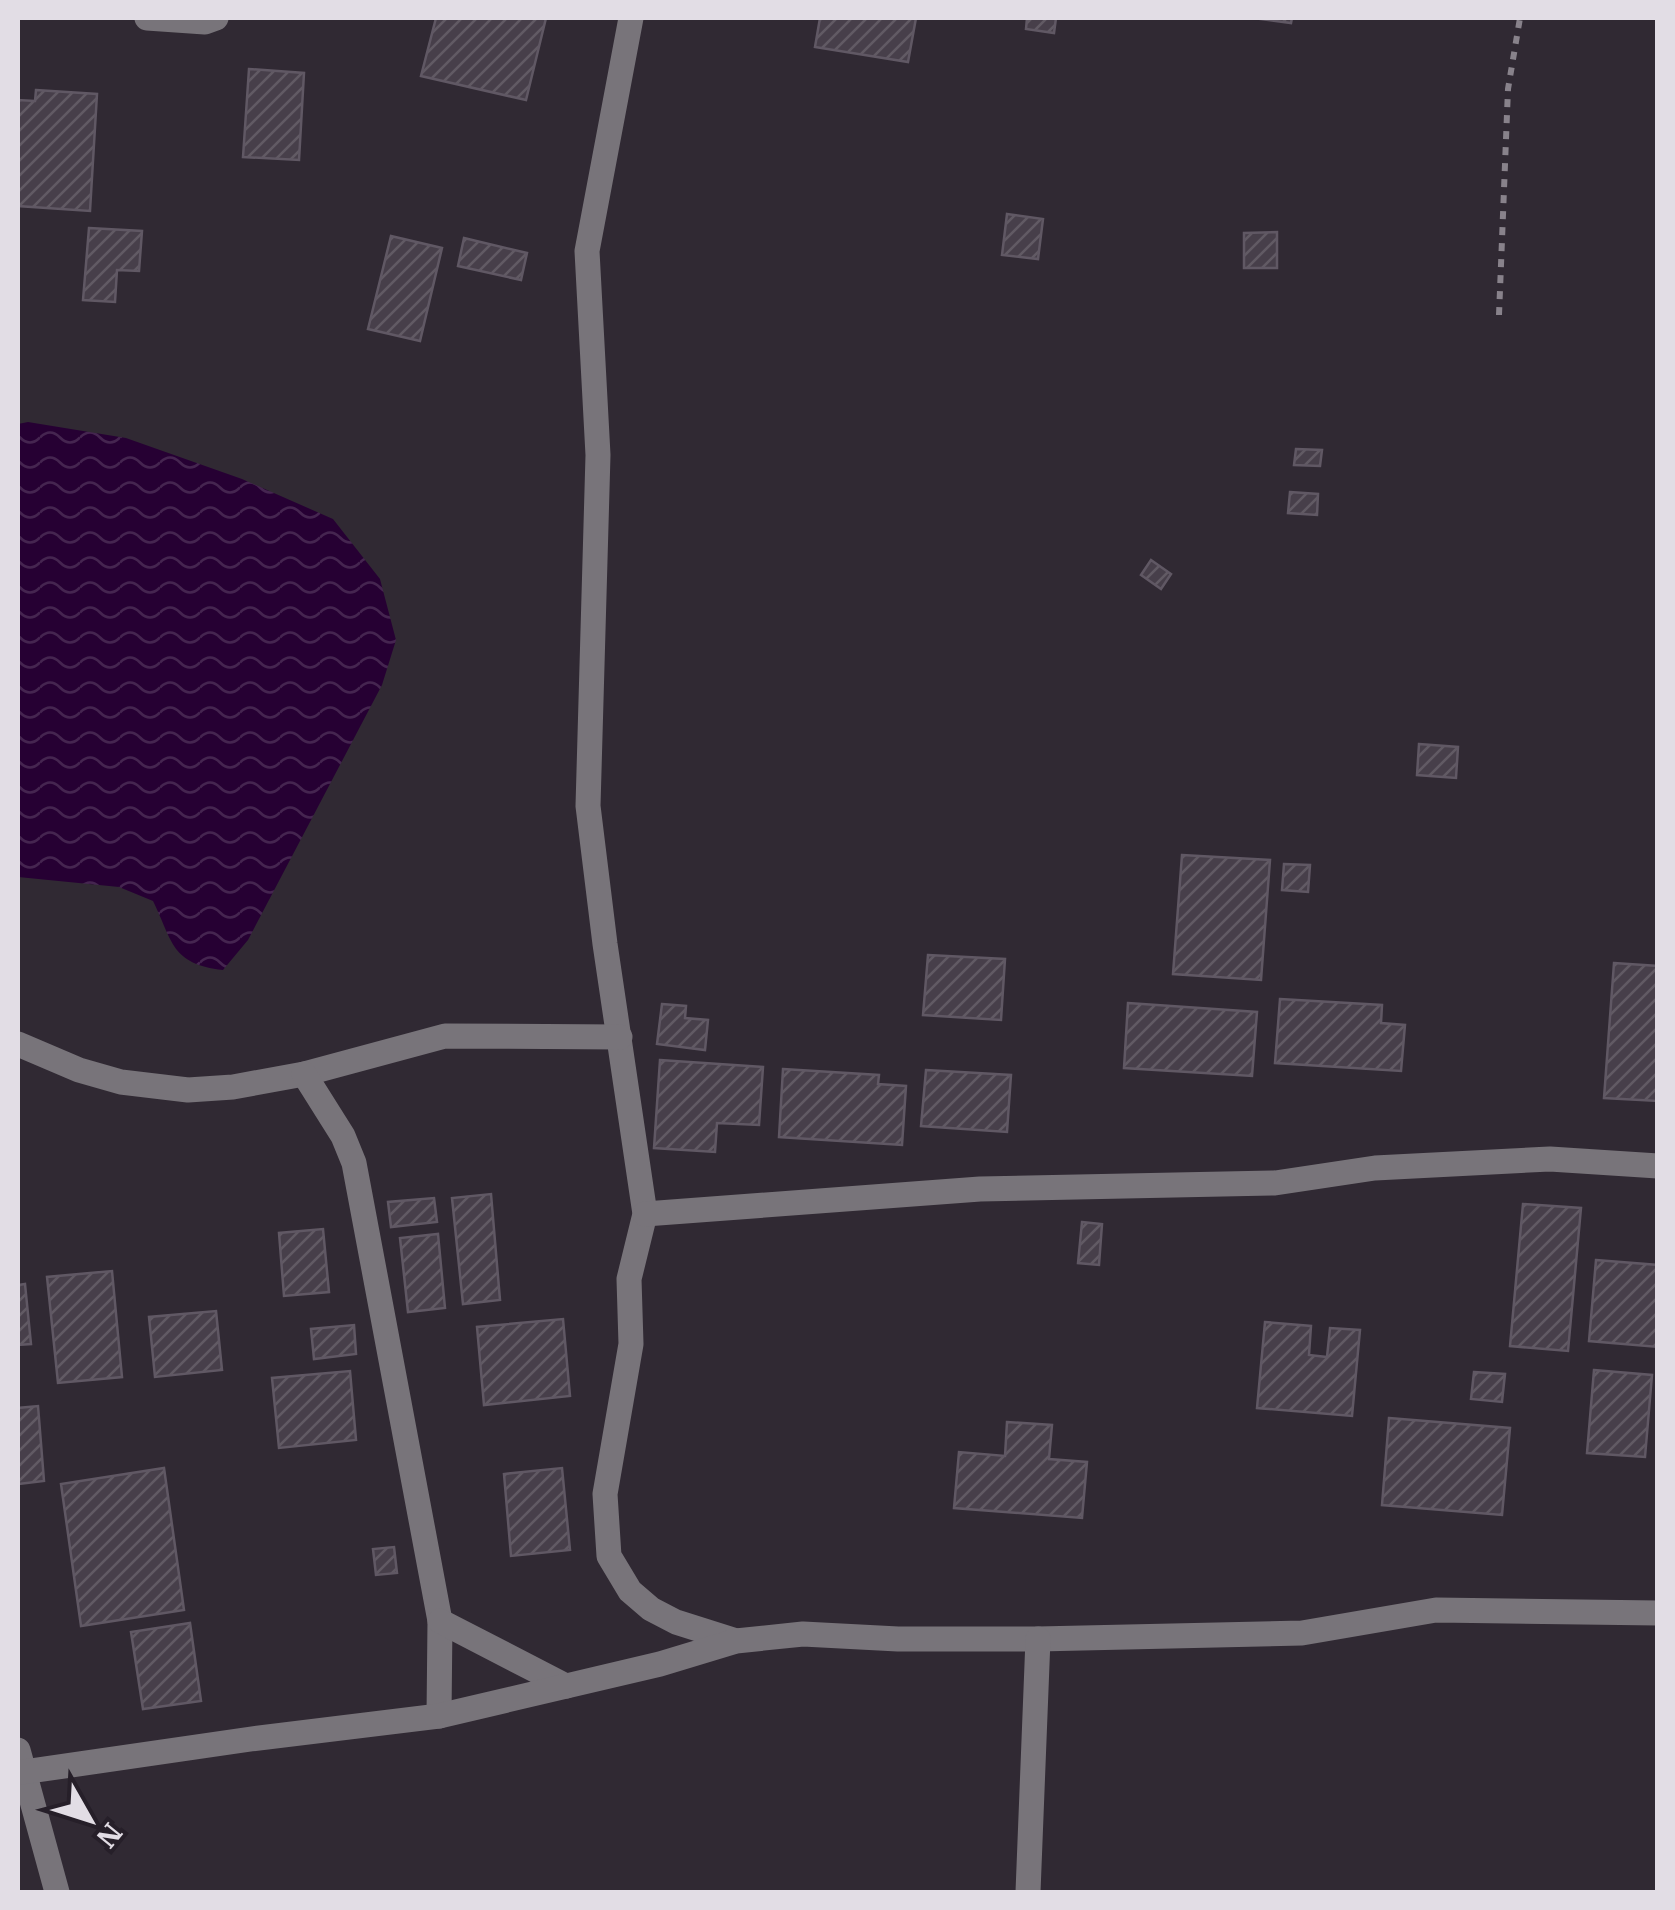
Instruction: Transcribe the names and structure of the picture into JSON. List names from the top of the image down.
{
  "north": "bottom right"
}
